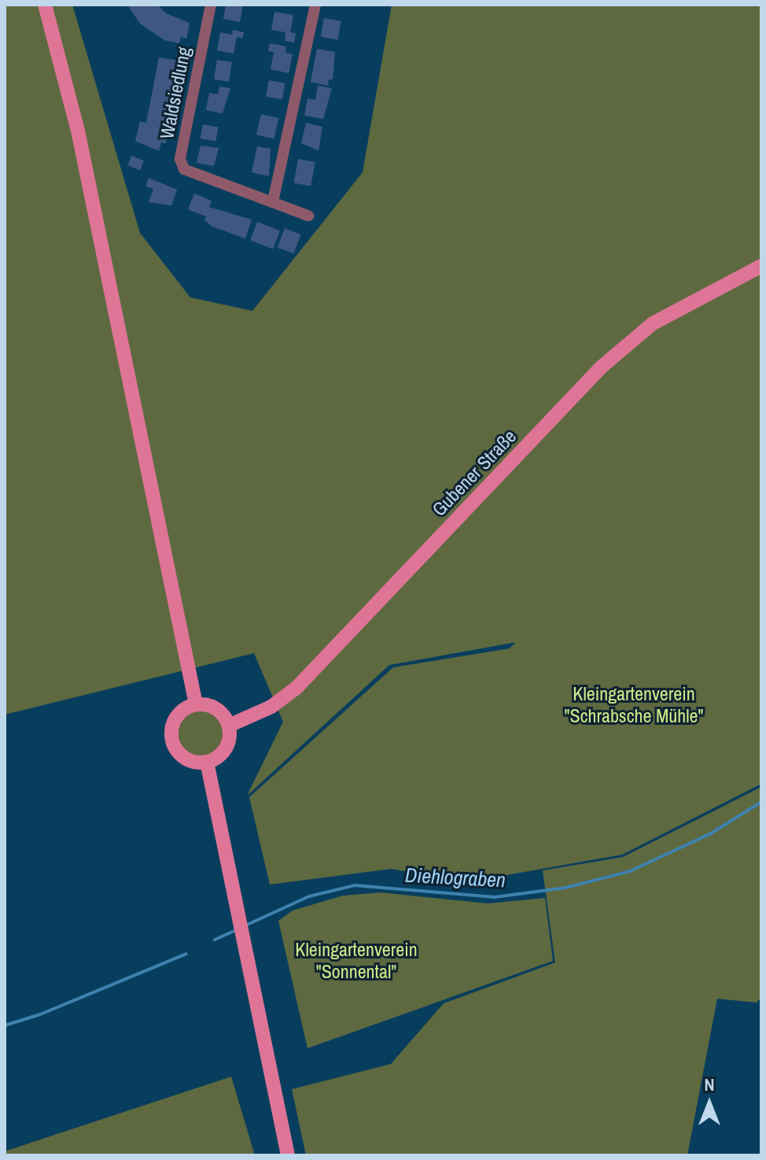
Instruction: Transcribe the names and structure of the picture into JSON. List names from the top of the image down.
{
  "streets": {
    "main road": ["Gubener Straße"],
    "street": ["Waldsiedlung"]
  },
  "water": ["Diehlograben"],
  "parks": ["Kleingartenverein \"Schrabsche Mühle\"", "Kleingartenverein \"Sonnental\""],
  "north": "top"
}
